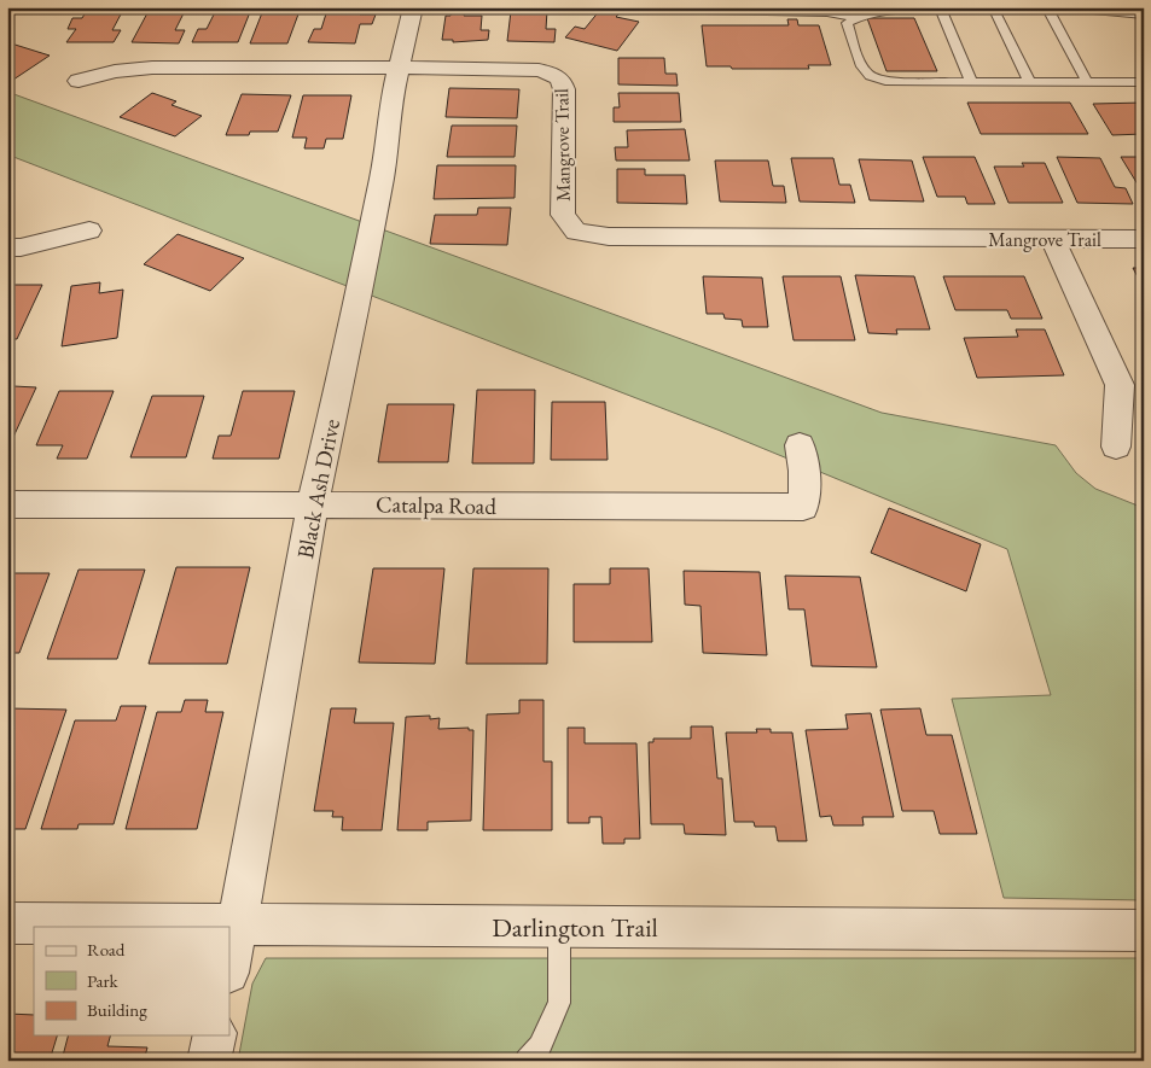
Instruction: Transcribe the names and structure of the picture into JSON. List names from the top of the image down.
{
  "streets": {
    "street": [
      "Mangrove Trail",
      "Black Ash Drive",
      "Catalpa Road",
      "Darlington Trail"
    ]
  },
  "crossings": [
    ["Mangrove Trail", "Black Ash Drive"],
    ["Black Ash Drive", "Catalpa Road"],
    ["Black Ash Drive", "Darlington Trail"]
  ],
  "legend": ["Road", "Park", "Building"]
}
